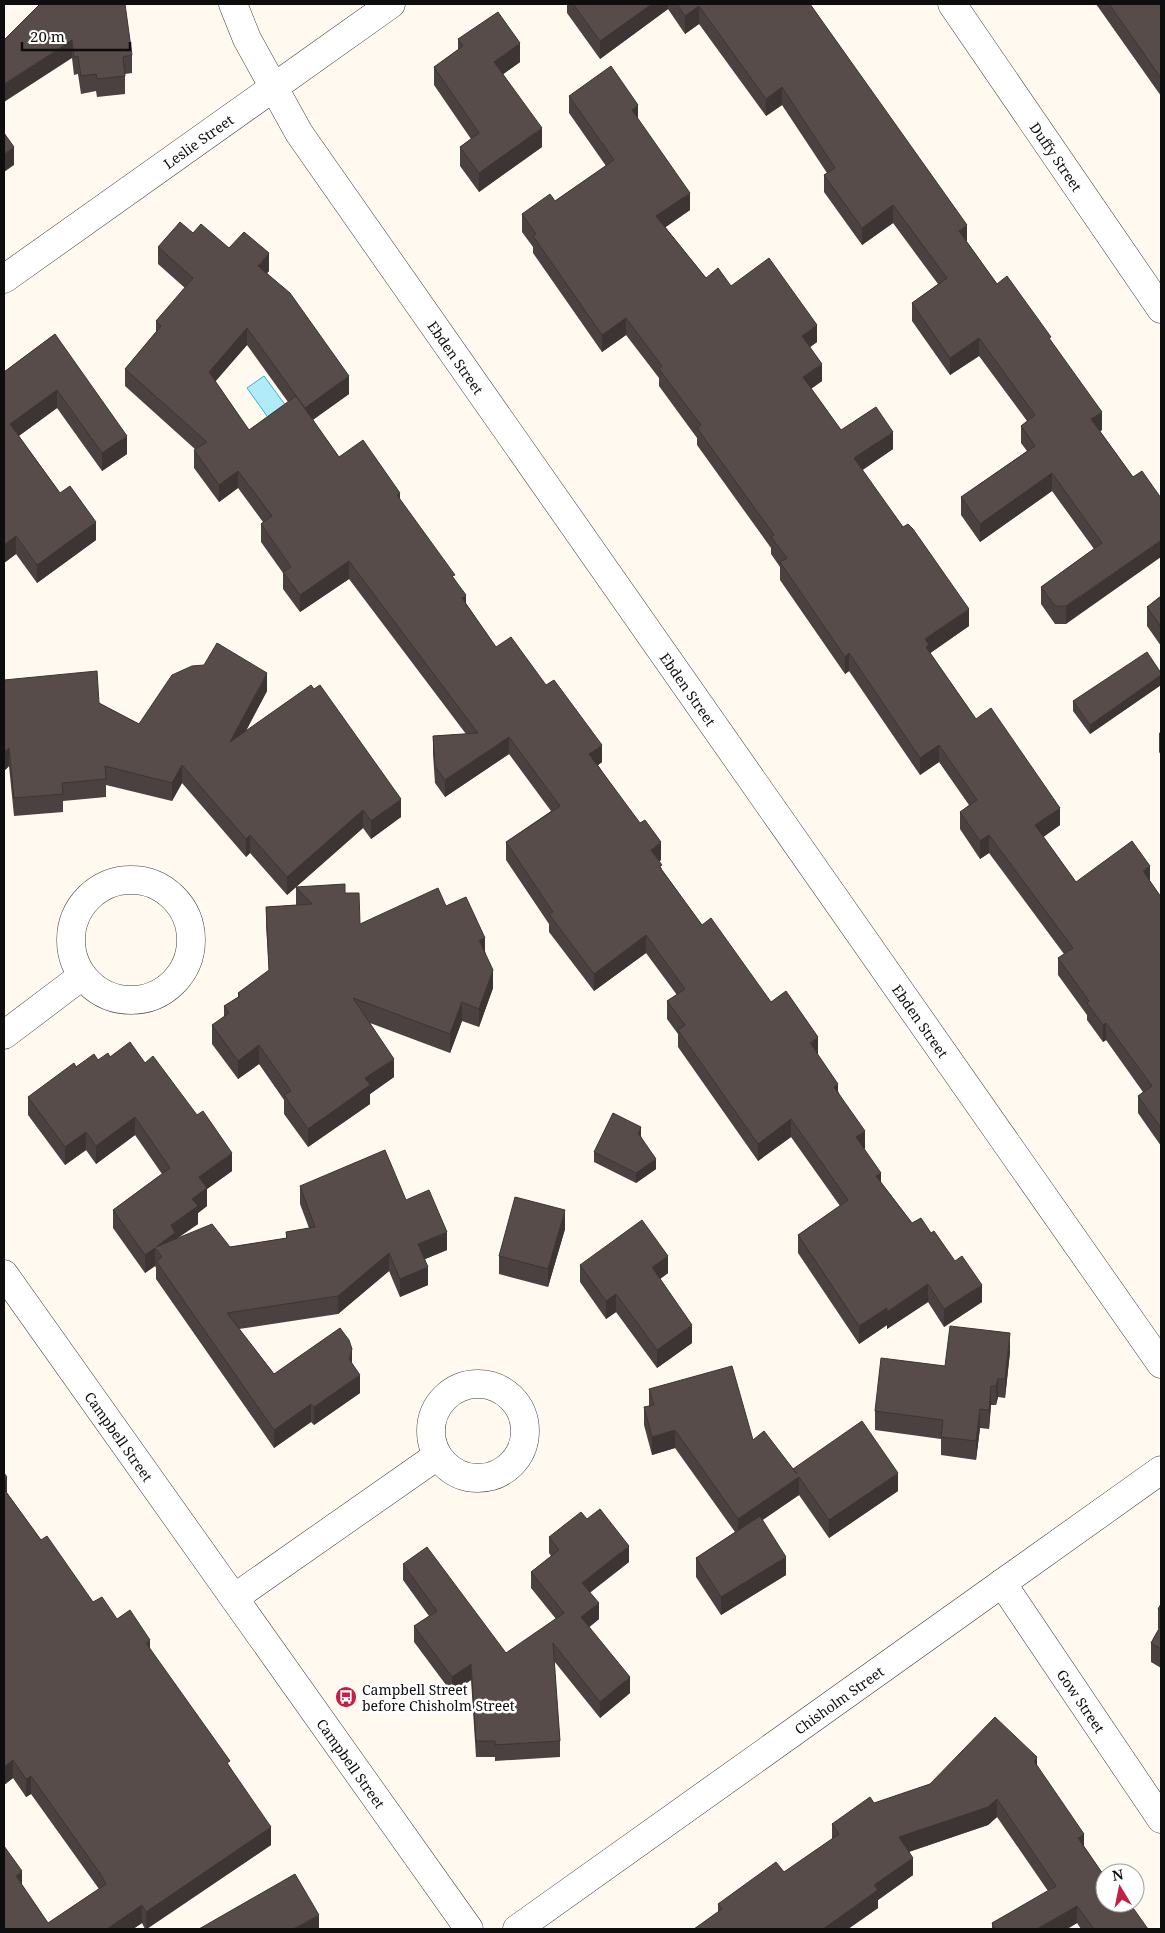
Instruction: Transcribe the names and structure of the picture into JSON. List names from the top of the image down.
{
  "streets": {
    "street": [
      "Leslie Street",
      "Duffy Street",
      "Ebden Street",
      "Campbell Street",
      "Chisholm Street",
      "Gow Street"
    ]
  },
  "crossings": [
    ["Leslie Street", "Ebden Street"],
    ["Chisholm Street", "Gow Street"]
  ],
  "places": {
    "bus stop": ["Campbell Street before Chisholm Street"]
  },
  "scale_bar": "20 m",
  "north": "top"
}
